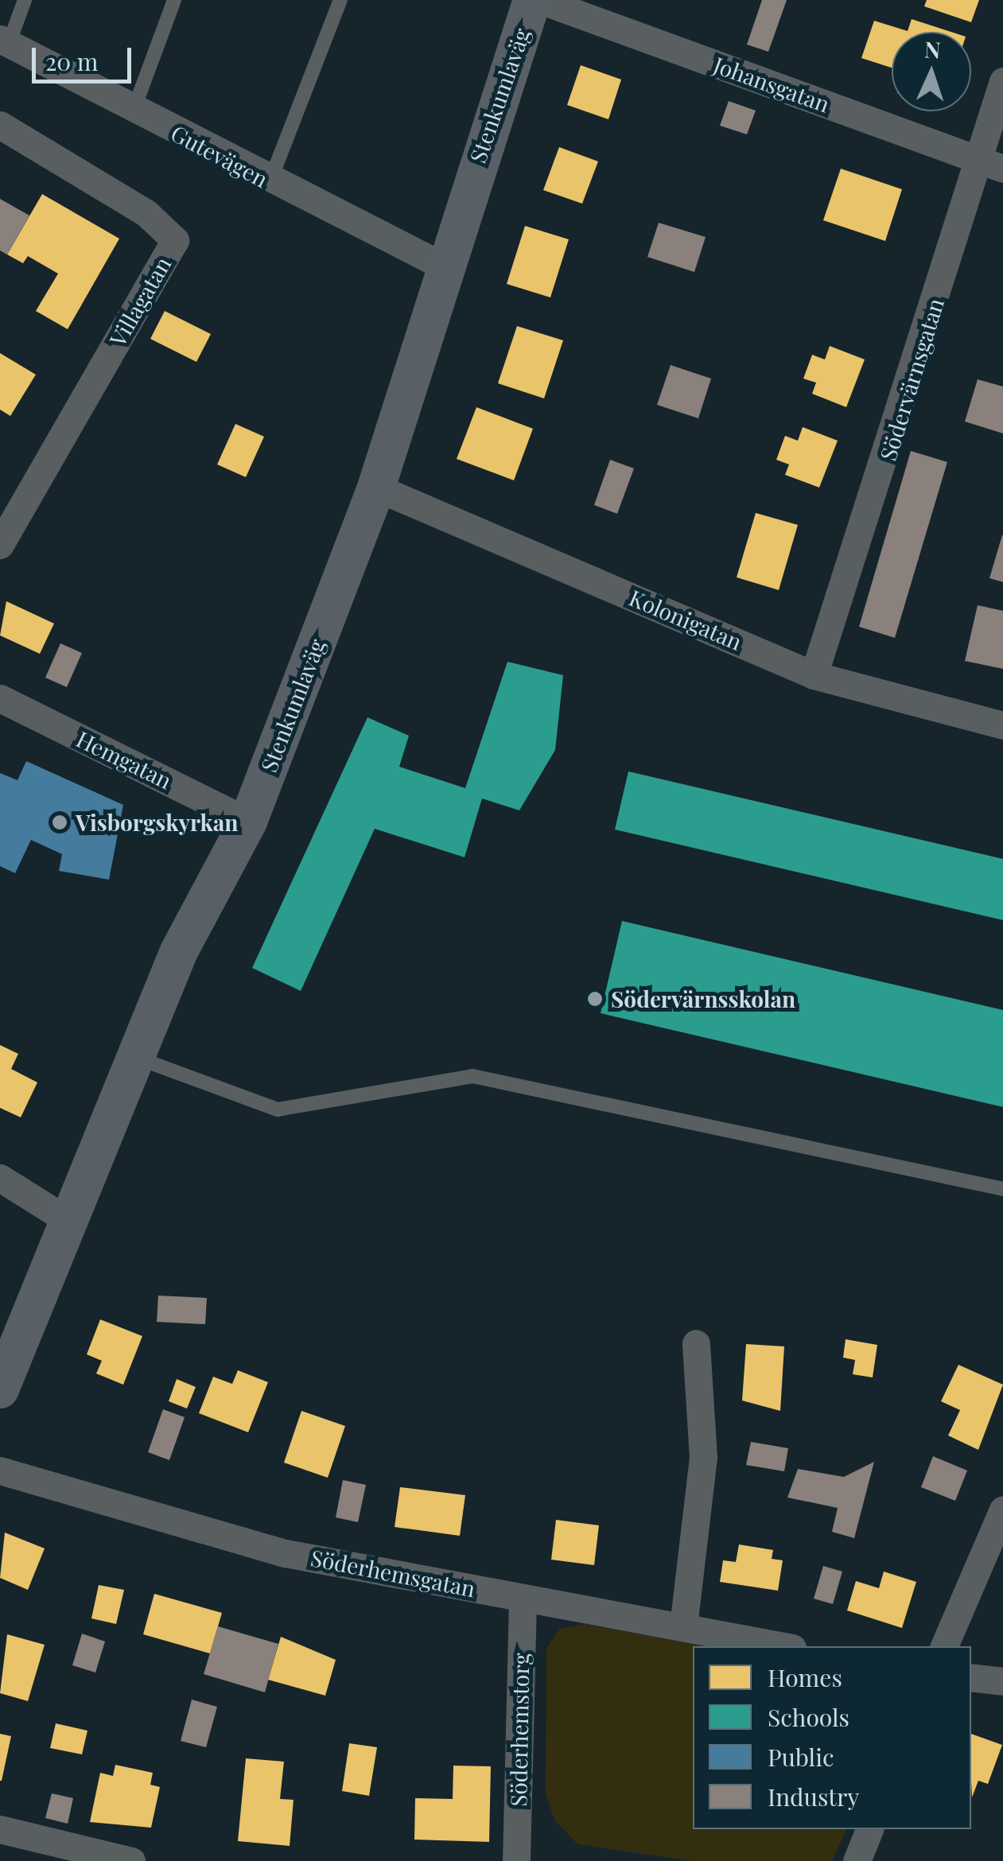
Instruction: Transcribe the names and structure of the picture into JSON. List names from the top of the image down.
{
  "streets": {
    "street": [
      "Johansgatan",
      "Stenkumlaväg",
      "Gutevägen",
      "Villagatan",
      "Södervärnsgatan",
      "Kolonigatan",
      "Hemgatan",
      "Söderhemsgatan",
      "Söderhemstorg"
    ]
  },
  "crossings": [
    ["Johansgatan", "Södervärnsgatan"],
    ["Stenkumlaväg", "Gutevägen"],
    ["Stenkumlaväg", "Kolonigatan"],
    ["Stenkumlaväg", "Hemgatan"],
    ["Södervärnsgatan", "Kolonigatan"],
    ["Söderhemsgatan", "Söderhemstorg"]
  ],
  "places": ["Visborgskyrkan", "Södervärnsskolan"],
  "legend": [
    "Homes",
    "Schools",
    "Public",
    "Industry"
  ],
  "scale_bar": "20 m",
  "north": "top"
}
